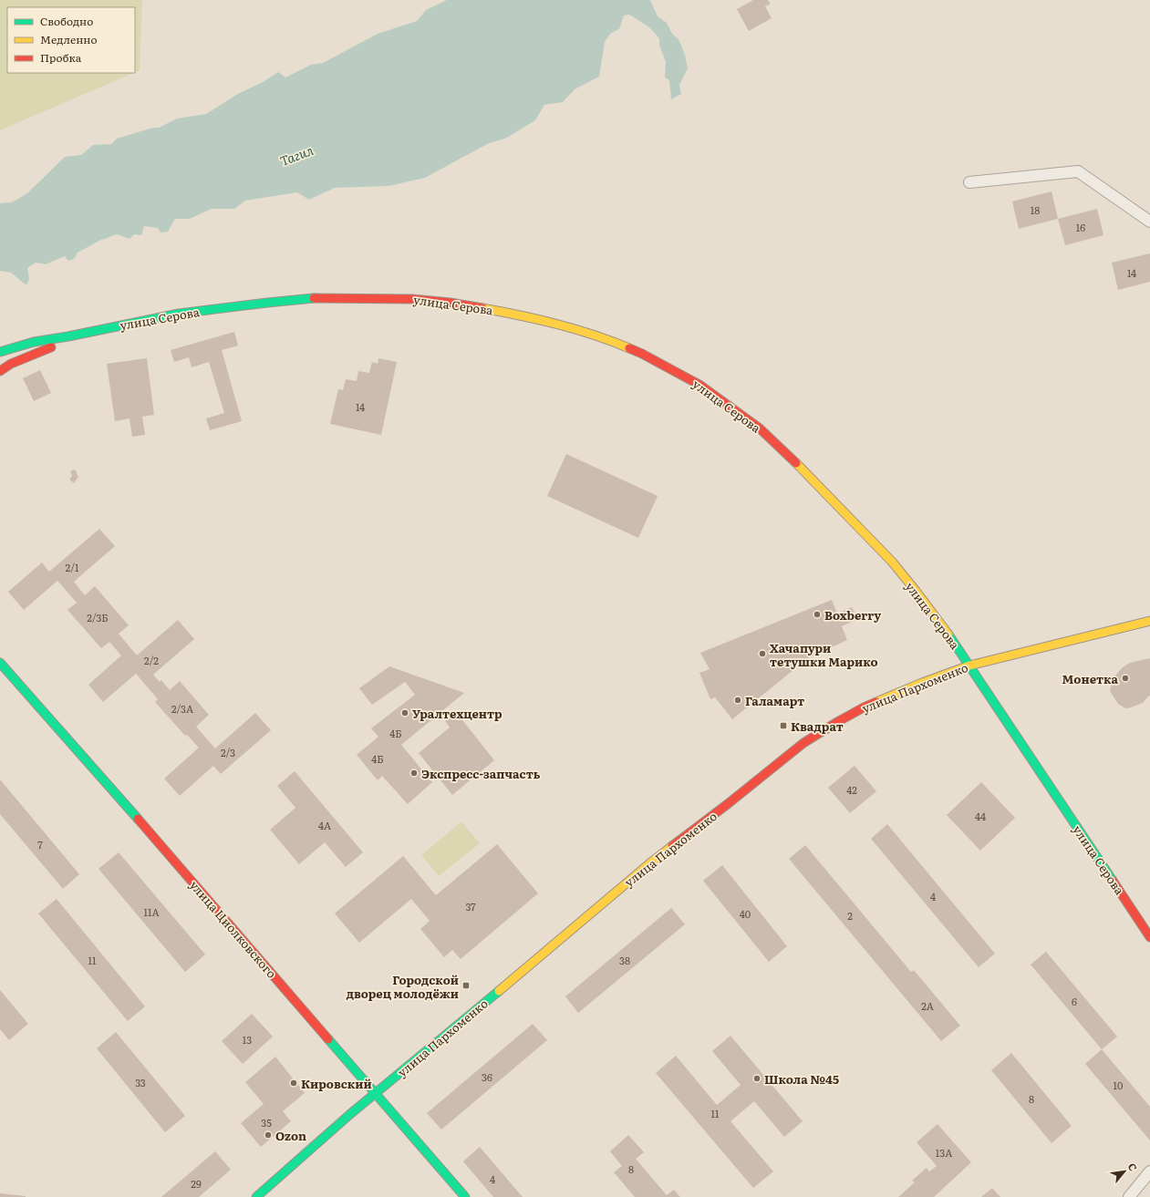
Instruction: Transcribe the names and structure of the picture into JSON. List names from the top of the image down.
{
  "streets": {
    "main road": ["улица Серова", "улица Пархоменко", "улица Циолковского"]
  },
  "crossings": [
    ["улица Серова", "улица Пархоменко"],
    ["улица Пархоменко", "улица Циолковского"]
  ],
  "water": ["Тагил"],
  "places": {
    "other": [
      "Boxberry",
      "Хачапури тетушки Марико",
      "Монетка",
      "Галамарт",
      "Уралтехцентр",
      "Экспресс-запчасть",
      "Школа №45",
      "Кировский",
      "Ozon"
    ],
    "transit": ["Квадрат", "Городской дворец молодёжи"]
  },
  "house_numbers": [
    "18",
    "16",
    "14",
    "14",
    "2/1",
    "2/3Б",
    "2/2",
    "2/3А",
    "4Б",
    "2/3",
    "4Б",
    "42",
    "44",
    "4А",
    "7",
    "4",
    "37",
    "11А",
    "40",
    "2",
    "11",
    "38",
    "6",
    "2А",
    "13",
    "36",
    "33",
    "10",
    "8",
    "11",
    "35",
    "13А",
    "8",
    "4",
    "29"
  ],
  "legend": ["Свободно", "Медленно", "Пробка"],
  "north": "top right"
}
